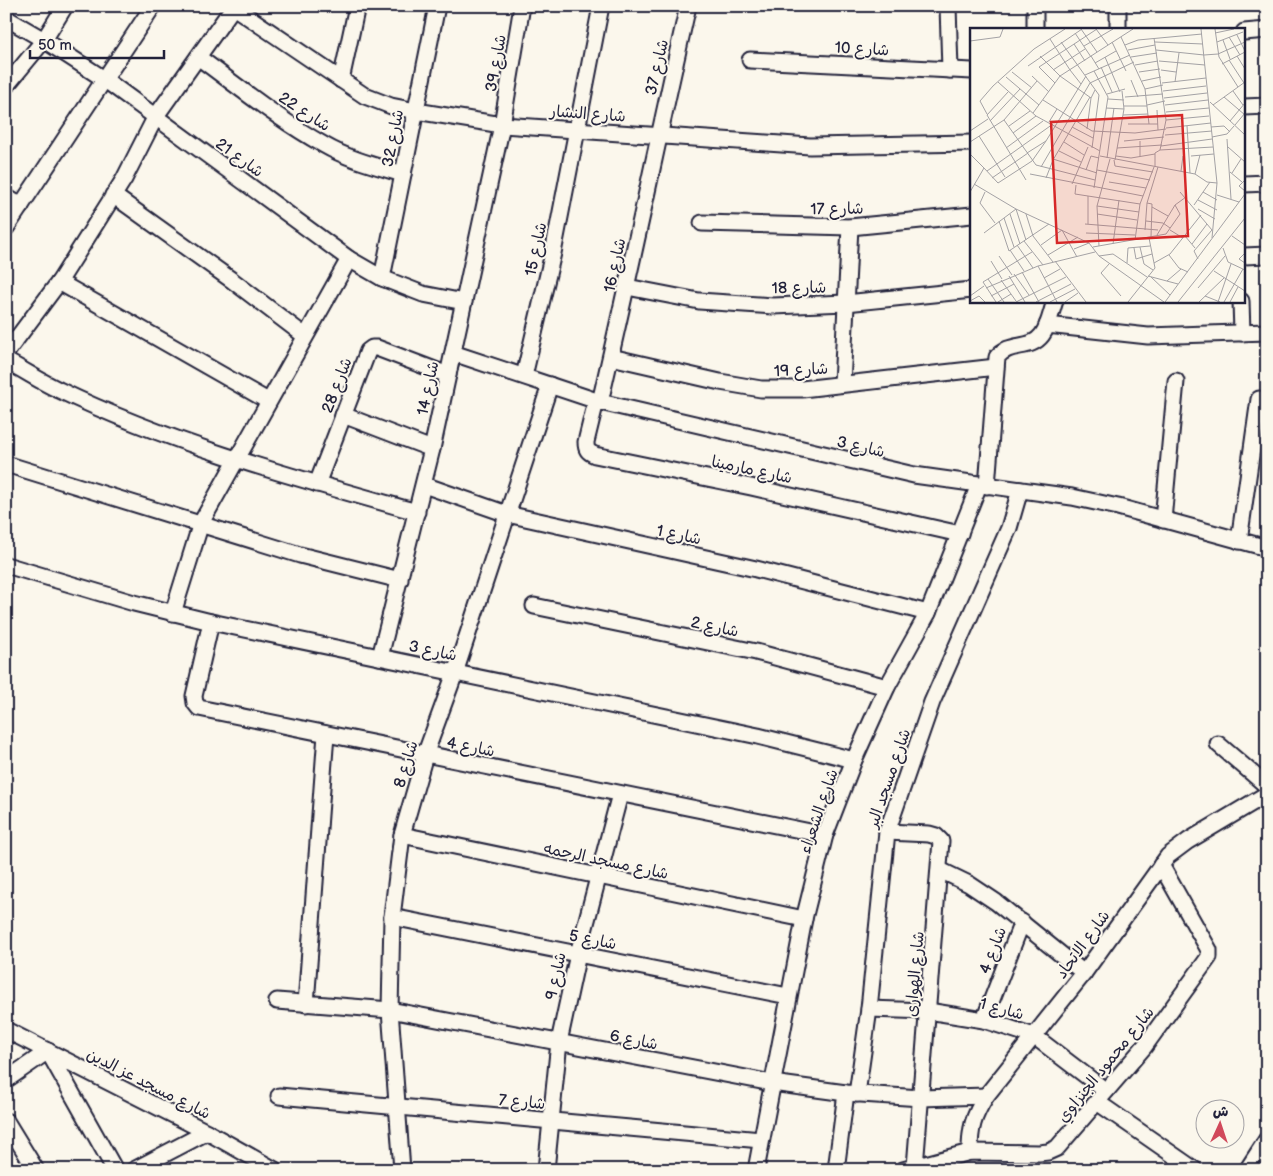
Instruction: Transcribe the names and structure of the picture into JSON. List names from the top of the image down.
{
  "streets": {
    "street": [
      "شارع 10",
      "شارع 39",
      "شارع 37",
      "شارع 22",
      "شارع النشار",
      "شارع 32",
      "شارع 21",
      "شارع 17",
      "شارع 15",
      "شارع 16",
      "شارع 18",
      "شارع 19",
      "شارع 28",
      "شارع 14",
      "شارع 3",
      "شارع مارمينا",
      "شارع 1",
      "شارع 2",
      "شارع 4",
      "شارع 8",
      "شارع مسجد البر",
      "شارع الشعراء",
      "شارع مسجد الرحمه",
      "شارع 5",
      "شارع الاتحاد",
      "شارع الهوارى",
      "شارع 9",
      "شارع 6",
      "شارع محمود الجنزاوي",
      "شارع مسجد عز الدين",
      "شارع 7"
    ]
  },
  "crossings": [
    ["شارع 39", "شارع النشار"],
    ["شارع 39", "شارع 14"],
    ["شارع 37", "شارع النشار"],
    ["شارع 37", "شارع 16"],
    ["شارع 22", "شارع 32"],
    ["شارع النشار", "شارع 32"],
    ["شارع النشار", "شارع 15"],
    ["شارع النشار", "شارع 16"],
    ["شارع النشار", "شارع 14"],
    ["شارع 32", "شارع 21"],
    ["شارع 21", "شارع 14"],
    ["شارع 15", "شارع 3"],
    ["شارع 16", "شارع 18"],
    ["شارع 16", "شارع 19"],
    ["شارع 16", "شارع 3"],
    ["شارع 16", "شارع مارمينا"],
    ["شارع 28", "شارع 14"],
    ["شارع 14", "شارع 3"],
    ["شارع 14", "شارع 1"],
    ["شارع 3", "شارع مارمينا"],
    ["شارع 3", "شارع 4"],
    ["شارع 3", "شارع 8"],
    ["شارع 3", "شارع مسجد البر"],
    ["شارع 3", "شارع الشعراء"],
    ["شارع مارمينا", "شارع الشعراء"],
    ["شارع 1", "شارع 4"],
    ["شارع 1", "شارع 8"],
    ["شارع 1", "شارع مسجد البر"],
    ["شارع 1", "شارع الشعراء"],
    ["شارع 1", "شارع الاتحاد"],
    ["شارع 1", "شارع الهوارى"],
    ["شارع 1", "شارع محمود الجنزاوي"],
    ["شارع 2", "شارع الشعراء"],
    ["شارع 4", "شارع 8"],
    ["شارع 4", "شارع الشعراء"],
    ["شارع 4", "شارع 9"],
    ["شارع 8", "شارع مسجد الرحمه"],
    ["شارع 8", "شارع 5"],
    ["شارع 8", "شارع 6"],
    ["شارع 8", "شارع 7"],
    ["شارع مسجد البر", "شارع الهوارى"],
    ["شارع مسجد البر", "شارع 6"],
    ["شارع الشعراء", "شارع مسجد الرحمه"],
    ["شارع الشعراء", "شارع 5"],
    ["شارع الشعراء", "شارع 6"],
    ["شارع الشعراء", "شارع 7"],
    ["شارع مسجد الرحمه", "شارع 9"],
    ["شارع 5", "شارع 9"],
    ["شارع الاتحاد", "شارع 6"],
    ["شارع الاتحاد", "شارع محمود الجنزاوي"],
    ["شارع الهوارى", "شارع 6"],
    ["شارع الهوارى", "شارع محمود الجنزاوي"],
    ["شارع 9", "شارع 6"],
    ["شارع 9", "شارع 7"]
  ],
  "scale_bar": "50 m",
  "north": "top"
}
